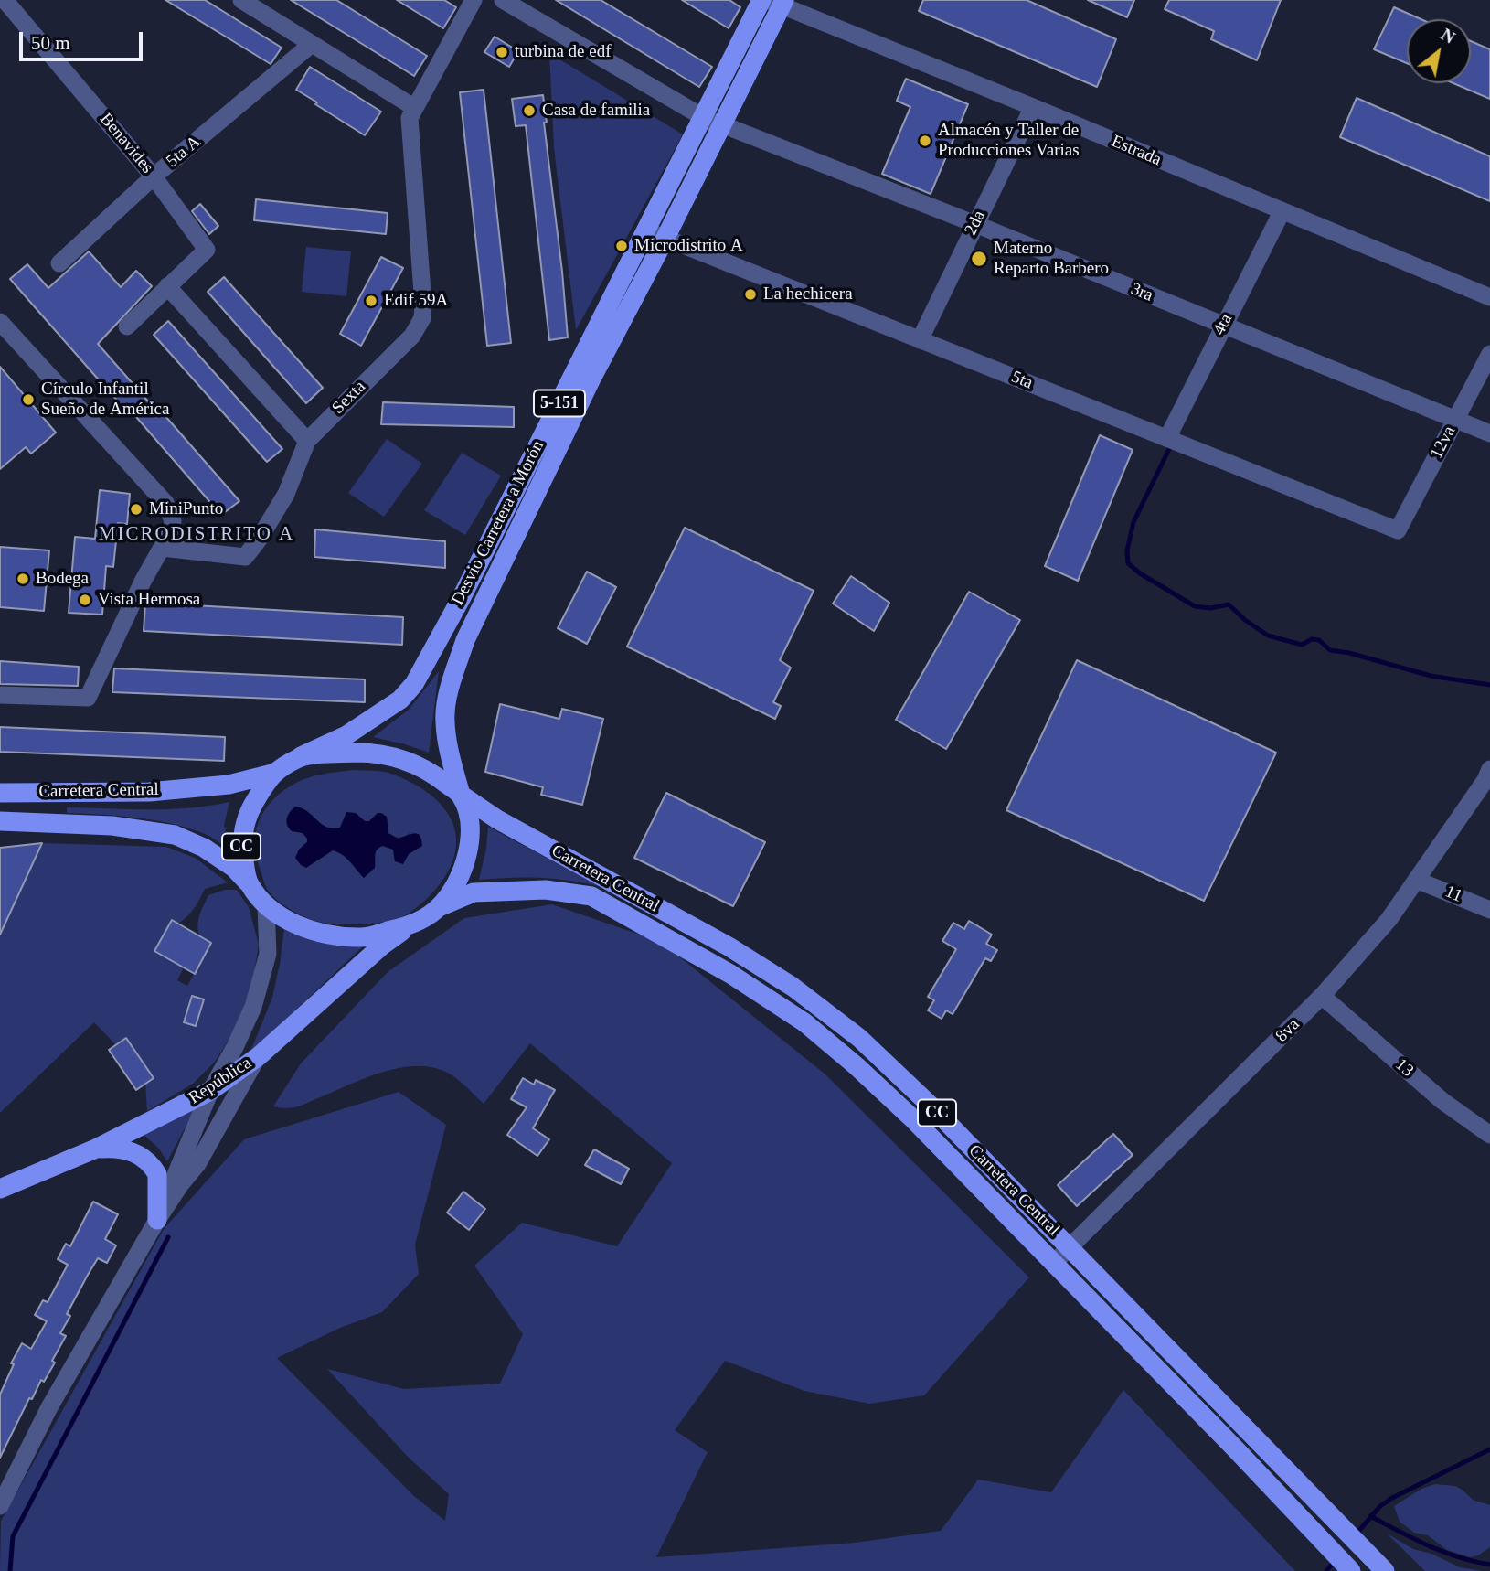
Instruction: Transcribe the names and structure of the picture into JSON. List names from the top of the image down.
{
  "streets": {
    "main road": [
      "5-151",
      "Desvio Carretera a Morón",
      "Carretera Central",
      "CC",
      "República"
    ],
    "street": [
      "Benavides",
      "Estrada",
      "5ta A",
      "2da",
      "3ra",
      "4ta",
      "5ta",
      "Sexta",
      "12va",
      "11",
      "8va",
      "13"
    ]
  },
  "crossings": [
    ["Benavides", "5ta A"],
    ["Estrada", "2da"],
    ["Estrada", "4ta"],
    ["Estrada", "Desvio Carretera a Morón"],
    ["2da", "3ra"],
    ["2da", "5ta"],
    ["3ra", "4ta"],
    ["3ra", "12va"],
    ["3ra", "Desvio Carretera a Morón"],
    ["4ta", "5ta"],
    ["5ta", "12va"],
    ["5ta", "Desvio Carretera a Morón"],
    ["Desvio Carretera a Morón", "Carretera Central"],
    ["Desvio Carretera a Morón", "CC"],
    ["Desvio Carretera a Morón", "República"],
    ["Carretera Central", "CC"],
    ["Carretera Central", "8va"],
    ["Carretera Central", "República"],
    ["CC", "República"],
    ["11", "8va"],
    ["8va", "13"]
  ],
  "districts": ["MICRODISTRITO A"],
  "places": [
    "turbina de edf",
    "Casa de familia",
    "Almacén y Taller de Producciones Varias",
    "Microdistrito A",
    "Materno Reparto Barbero",
    "La hechicera",
    "Edif 59A",
    "Círculo Infantil Sueño de América",
    "MiniPunto",
    "Bodega",
    "Vista Hermosa"
  ],
  "scale_bar": "50 m",
  "north": "top right"
}
